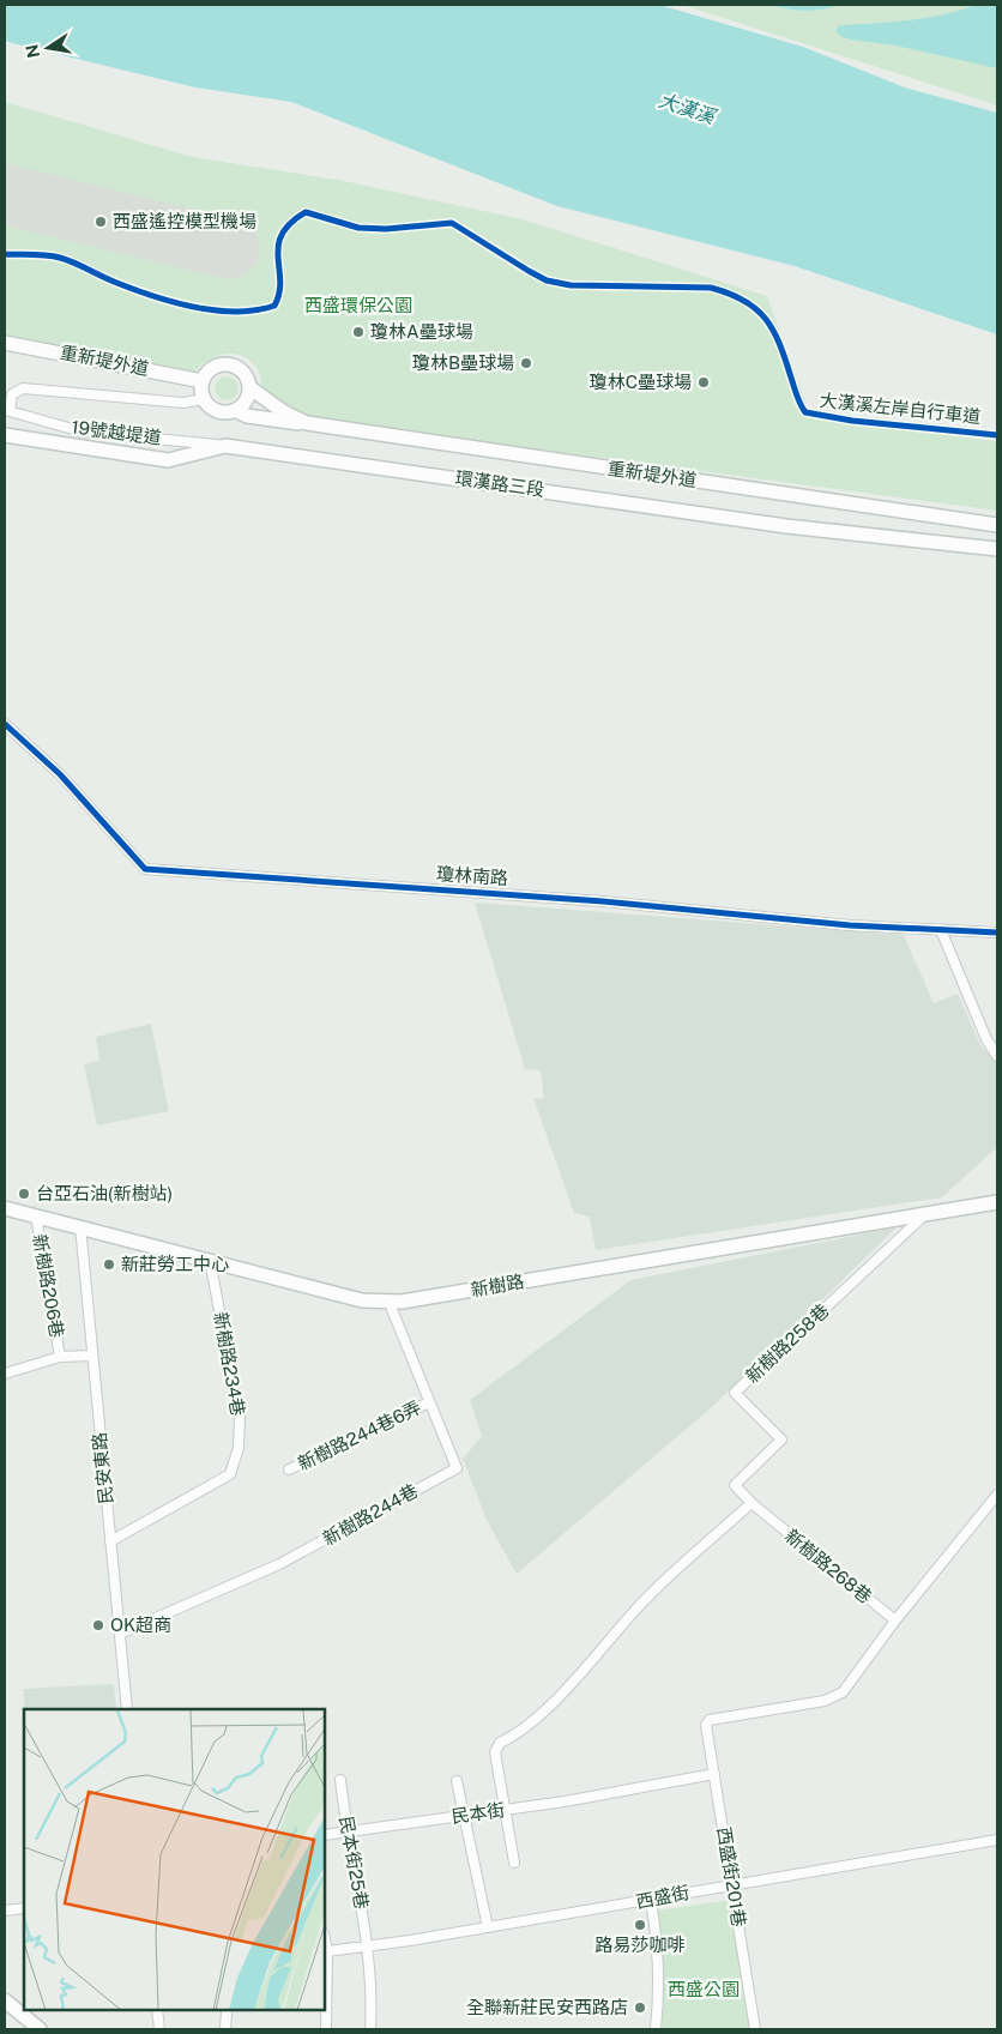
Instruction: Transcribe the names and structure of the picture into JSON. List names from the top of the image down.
{
  "streets": {
    "street": [
      "重新堤外道",
      "19號越堤道",
      "環漢路三段",
      "瓊林南路",
      "新樹路206巷",
      "新樹路",
      "新樹路258巷",
      "新樹路234巷",
      "新樹路244巷6弄",
      "民安東路",
      "新樹路244巷",
      "新樹路268巷",
      "民本街",
      "民本街25巷",
      "西盛街201巷",
      "西盛街"
    ],
    "cycle path": ["大漢溪左岸自行車道"]
  },
  "crossings": [
    ["重新堤外道", "19號越堤道"],
    ["19號越堤道", "環漢路三段"],
    ["新樹路206巷", "新樹路"],
    ["新樹路206巷", "民安東路"],
    ["新樹路", "新樹路258巷"],
    ["新樹路", "新樹路234巷"],
    ["新樹路", "民安東路"],
    ["新樹路", "新樹路244巷"],
    ["新樹路258巷", "新樹路268巷"],
    ["新樹路234巷", "民安東路"],
    ["新樹路244巷6弄", "新樹路244巷"],
    ["民安東路", "新樹路244巷"],
    ["新樹路268巷", "西盛街201巷"],
    ["民本街", "民本街25巷"],
    ["民本街", "西盛街201巷"],
    ["民本街25巷", "西盛街"],
    ["西盛街201巷", "西盛街"]
  ],
  "water": ["大漢溪"],
  "parks": ["西盛環保公園", "西盛公園"],
  "places": [
    "西盛遙控模型機場",
    "瓊林A壘球場",
    "瓊林B壘球場",
    "瓊林C壘球場",
    "台亞石油(新樹站)",
    "新莊勞工中心",
    "OK超商",
    "路易莎咖啡",
    "全聯新莊民安西路店"
  ],
  "north": "left"
}
